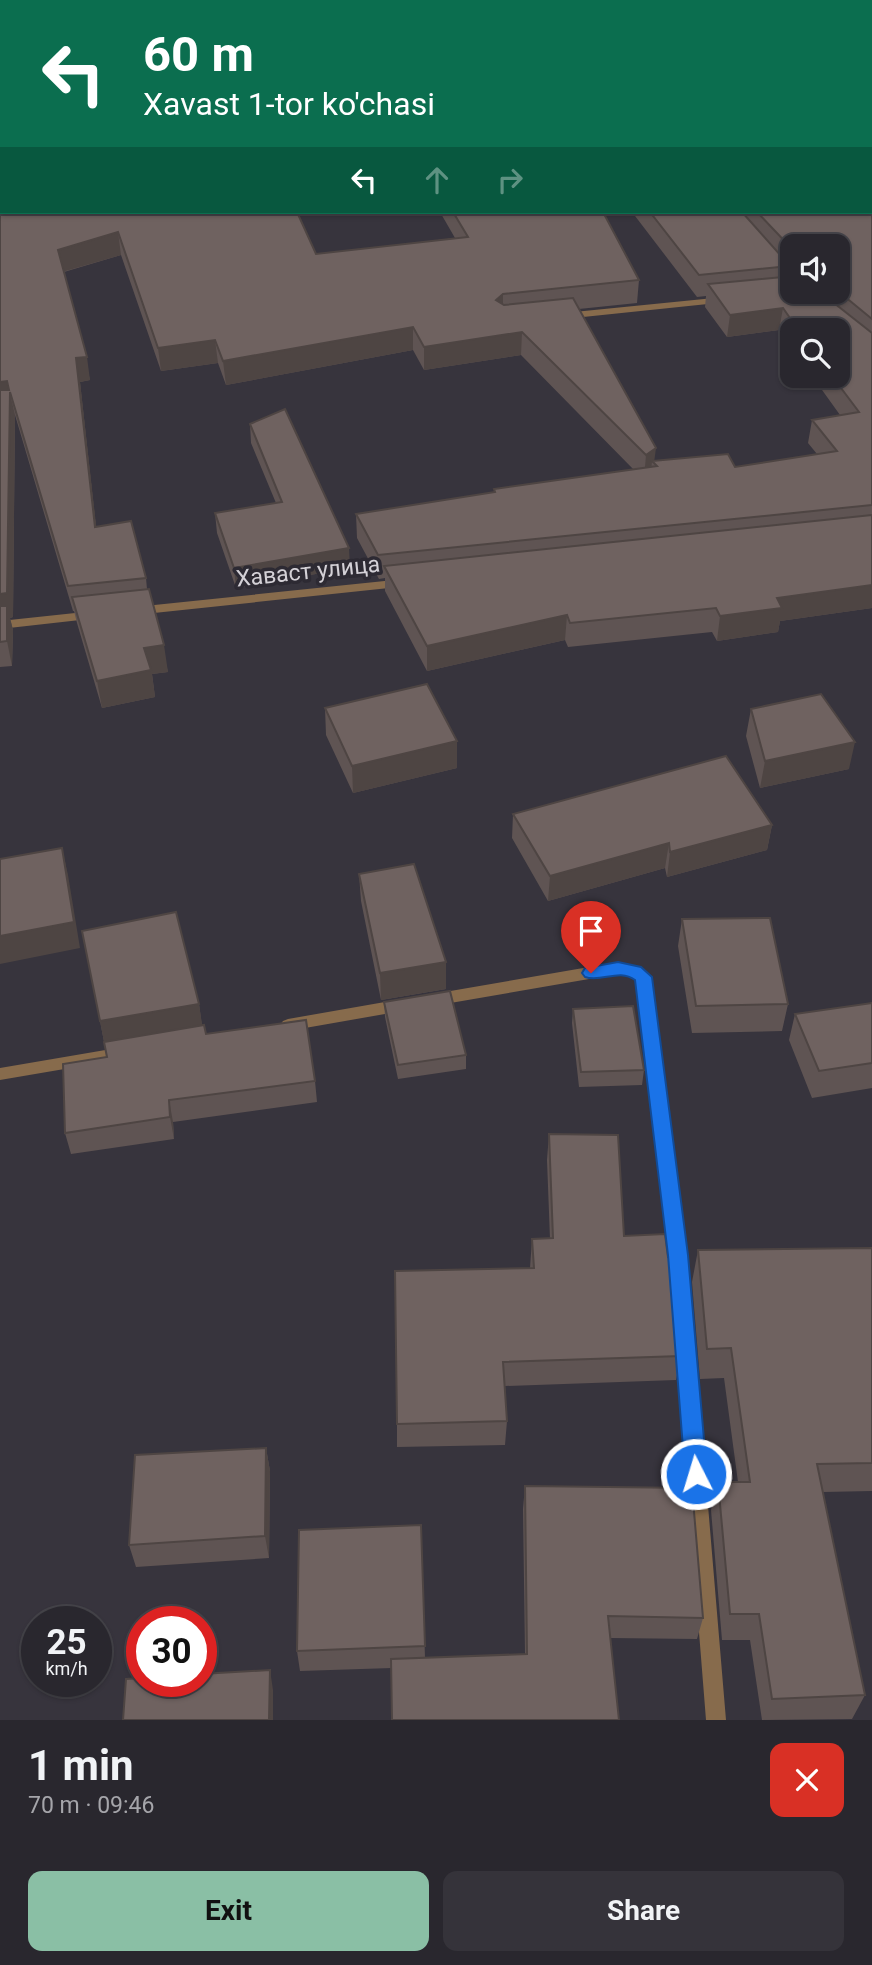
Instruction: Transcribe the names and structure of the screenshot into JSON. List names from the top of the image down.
{
  "streets": {
    "street": ["Хаваст улица"]
  },
  "page": {
    "turn": ["60 m", "Xavast 1-tor ko'chasi"],
    "speed": "25 km/h",
    "limit": "30",
    "heading": ["1 min", "70 m · 09:46"],
    "buttons": ["Exit", "Share"]
  }
}
